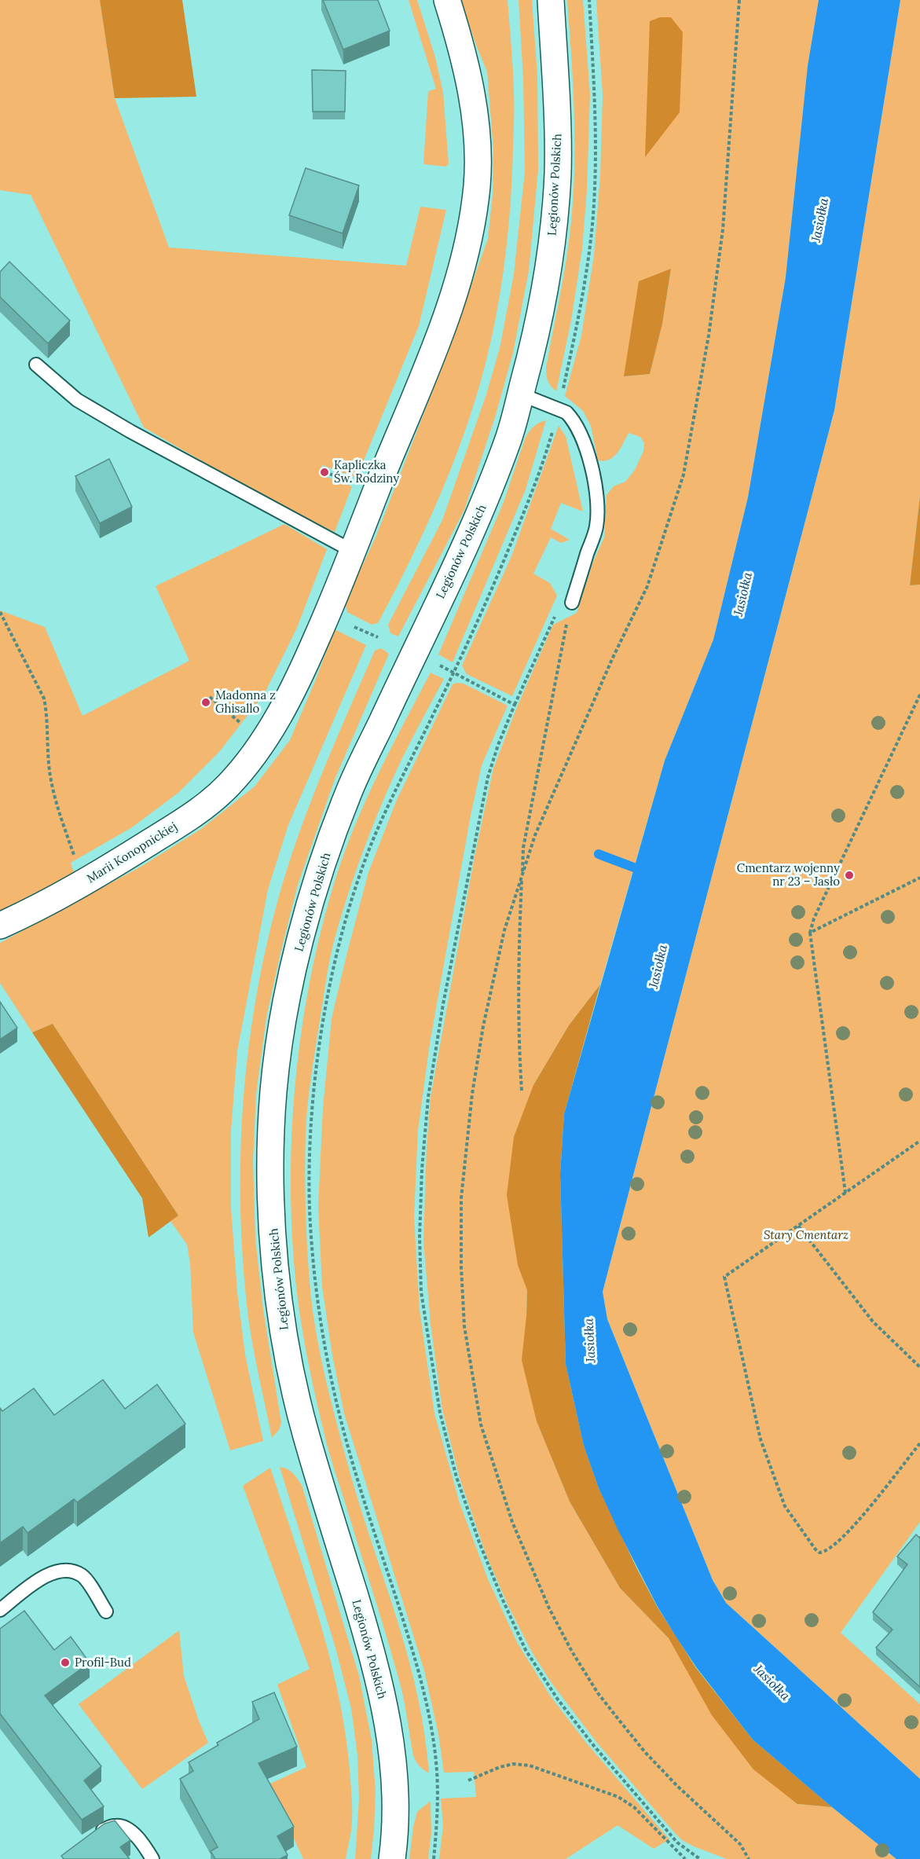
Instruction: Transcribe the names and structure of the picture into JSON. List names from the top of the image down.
{
  "streets": {
    "main road": ["Legionów Polskich", "Marii Konopnickiej"]
  },
  "water": ["Jasiołka"],
  "parks": ["Stary Cmentarz"],
  "places": [
    "Kapliczka Św. Rodziny",
    "Madonna z Ghisallo",
    "Cmentarz wojenny nr 23 – Jasło",
    "Profil-Bud"
  ]
}
